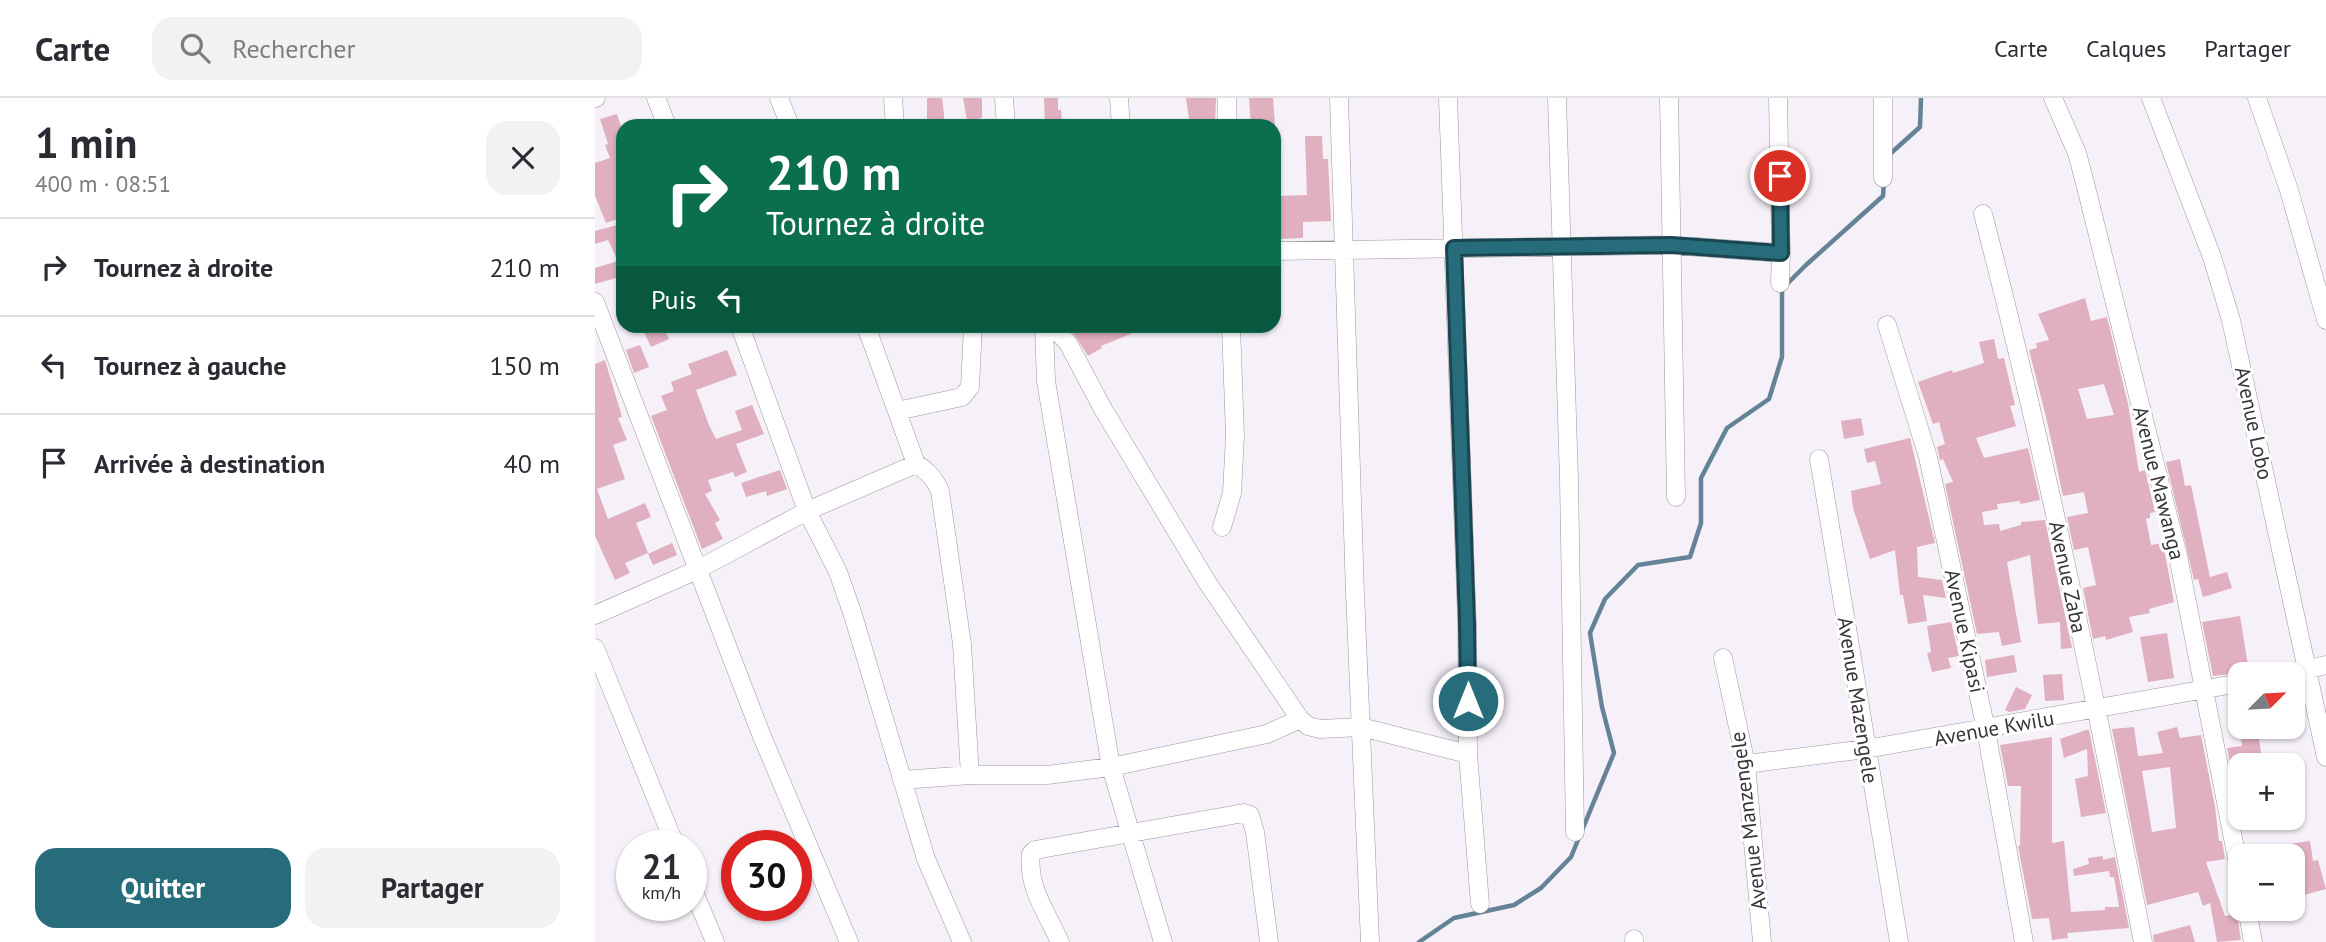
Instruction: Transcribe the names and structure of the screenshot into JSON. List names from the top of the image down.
{
  "streets": {
    "street": [
      "Avenue Lobo",
      "Avenue Mawanga",
      "Avenue Zaba",
      "Avenue Kipasi",
      "Avenue Mazengele",
      "Avenue Kwilu",
      "Avenue Manzengele"
    ]
  },
  "crossings": [
    ["Avenue Mawanga", "Avenue Kwilu"],
    ["Avenue Zaba", "Avenue Kwilu"],
    ["Avenue Kipasi", "Avenue Kwilu"],
    ["Avenue Mazengele", "Avenue Kwilu"],
    ["Avenue Kwilu", "Avenue Manzengele"]
  ],
  "north": "top right",
  "page": {
    "header": "Carte",
    "search": "Rechercher",
    "nav": ["Carte", "Calques", "Partager"],
    "heading": ["1 min", "400 m · 08:51"],
    "turn": ["210 m", "Tournez à droite"],
    "list": [
      {
        "name": "Tournez à droite",
        "value": "210 m"
      },
      {
        "name": "Tournez à gauche",
        "value": "150 m"
      },
      {
        "name": "Arrivée à destination",
        "value": "40 m"
      }
    ],
    "then": "Puis",
    "map_buttons": ["+", "−"],
    "speed": "21 km/h",
    "limit": "30",
    "buttons": ["Quitter", "Partager"]
  }
}
